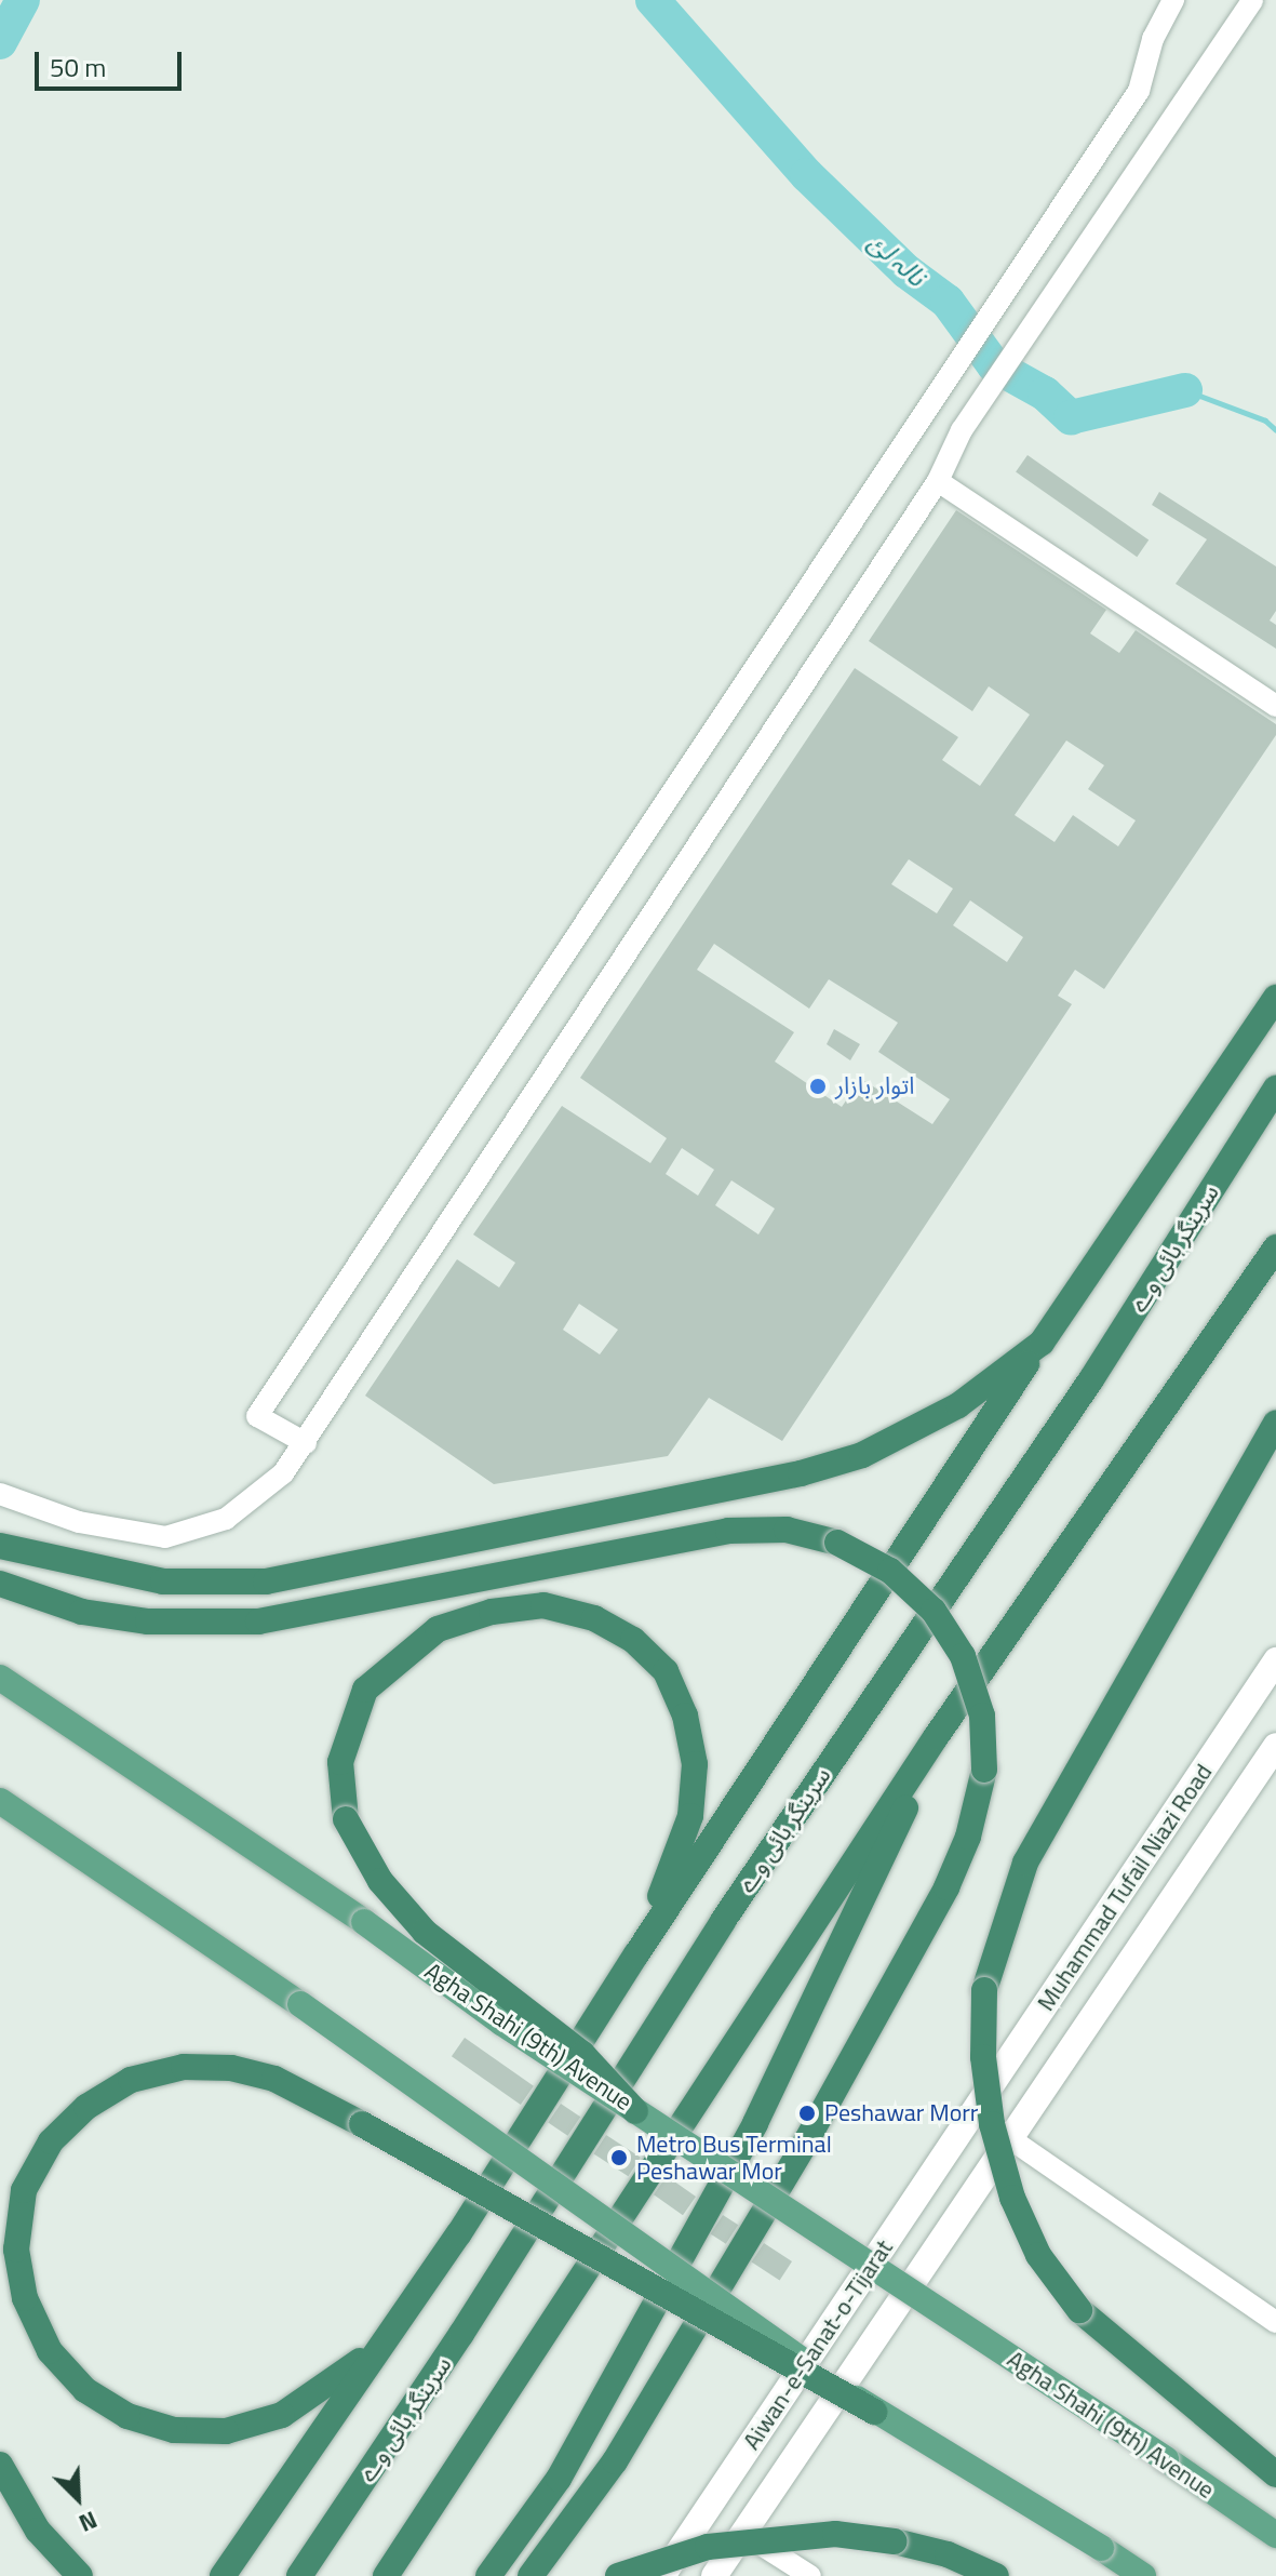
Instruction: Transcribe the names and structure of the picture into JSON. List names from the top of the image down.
{
  "streets": {
    "highway": ["سرینگر ہائی وے"],
    "main road": ["Muhammad Tufail Niazi Road", "Agha Shahi (9th) Avenue", "Aiwan-e-Sanat-o-Tijarat"]
  },
  "crossings": [
    ["Muhammad Tufail Niazi Road", "Aiwan-e-Sanat-o-Tijarat"]
  ],
  "water": ["نالہ لئ"],
  "places": ["اتوار بازار", "Peshawar Morr", "Metro Bus Terminal Peshawar Mor"],
  "scale_bar": "50 m",
  "north": "bottom right"
}
